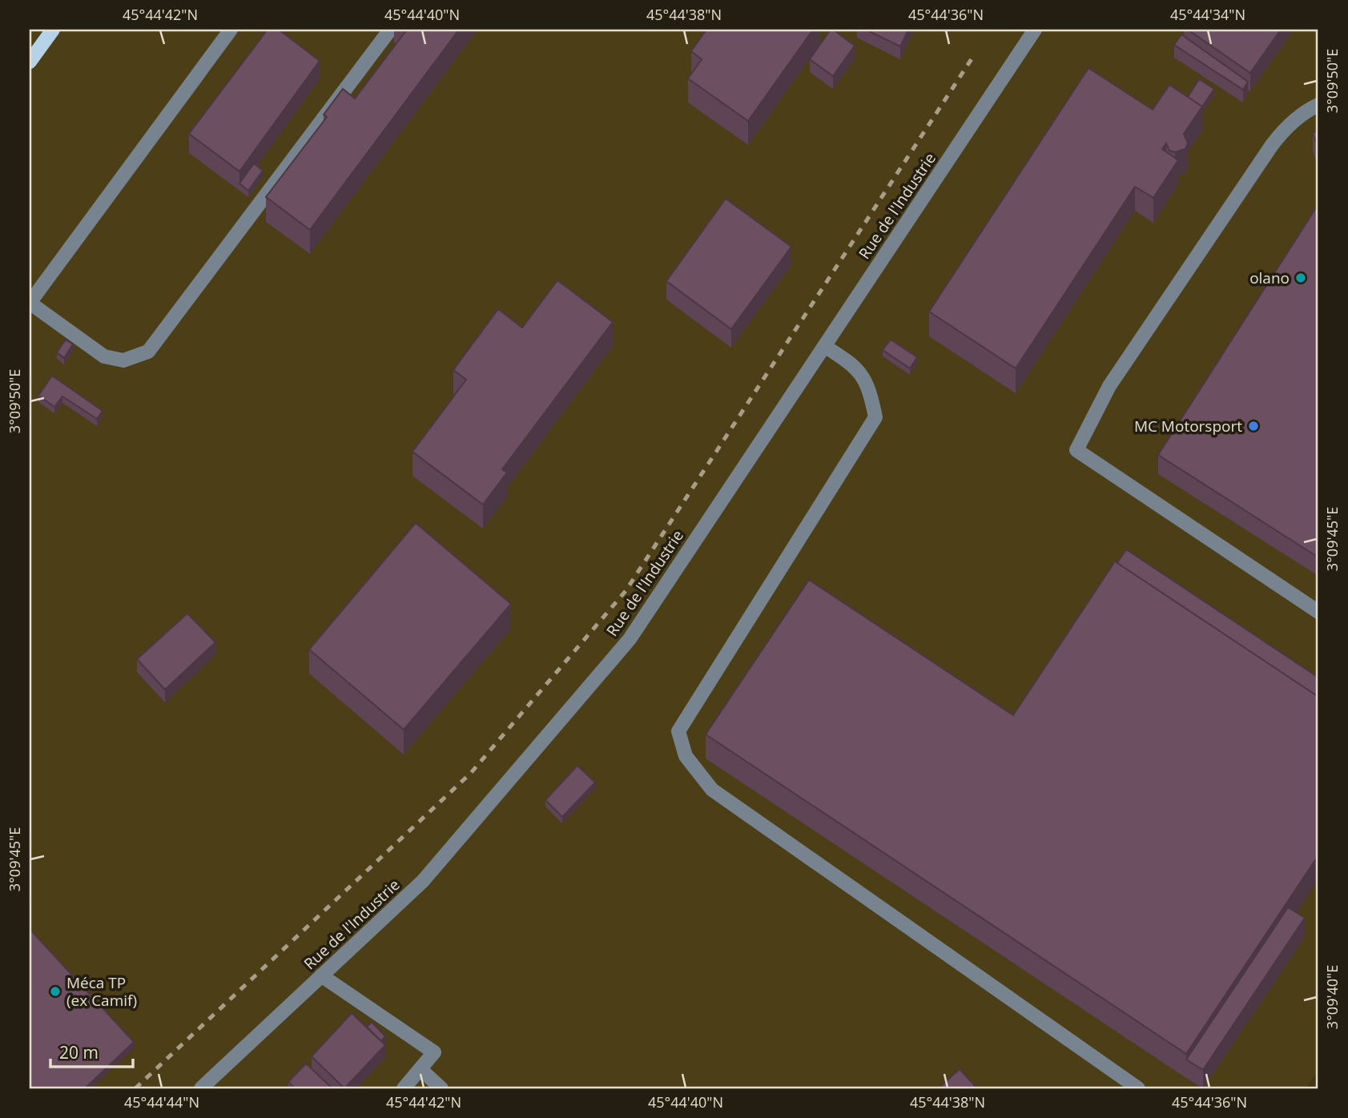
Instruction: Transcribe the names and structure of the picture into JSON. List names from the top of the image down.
{
  "streets": {
    "street": ["Rue de l'Industrie"]
  },
  "places": ["olano", "MC Motorsport", "Méca TP (ex Camif)"],
  "scale_bar": "20 m",
  "coordinates": [
    "45°44'42\"N",
    "45°44'40\"N",
    "45°44'38\"N",
    "45°44'36\"N",
    "45°44'34\"N",
    "3°09'50\"E",
    "3°09'45\"E",
    "3°09'40\"E",
    "45°44'44\"N"
  ]
}
